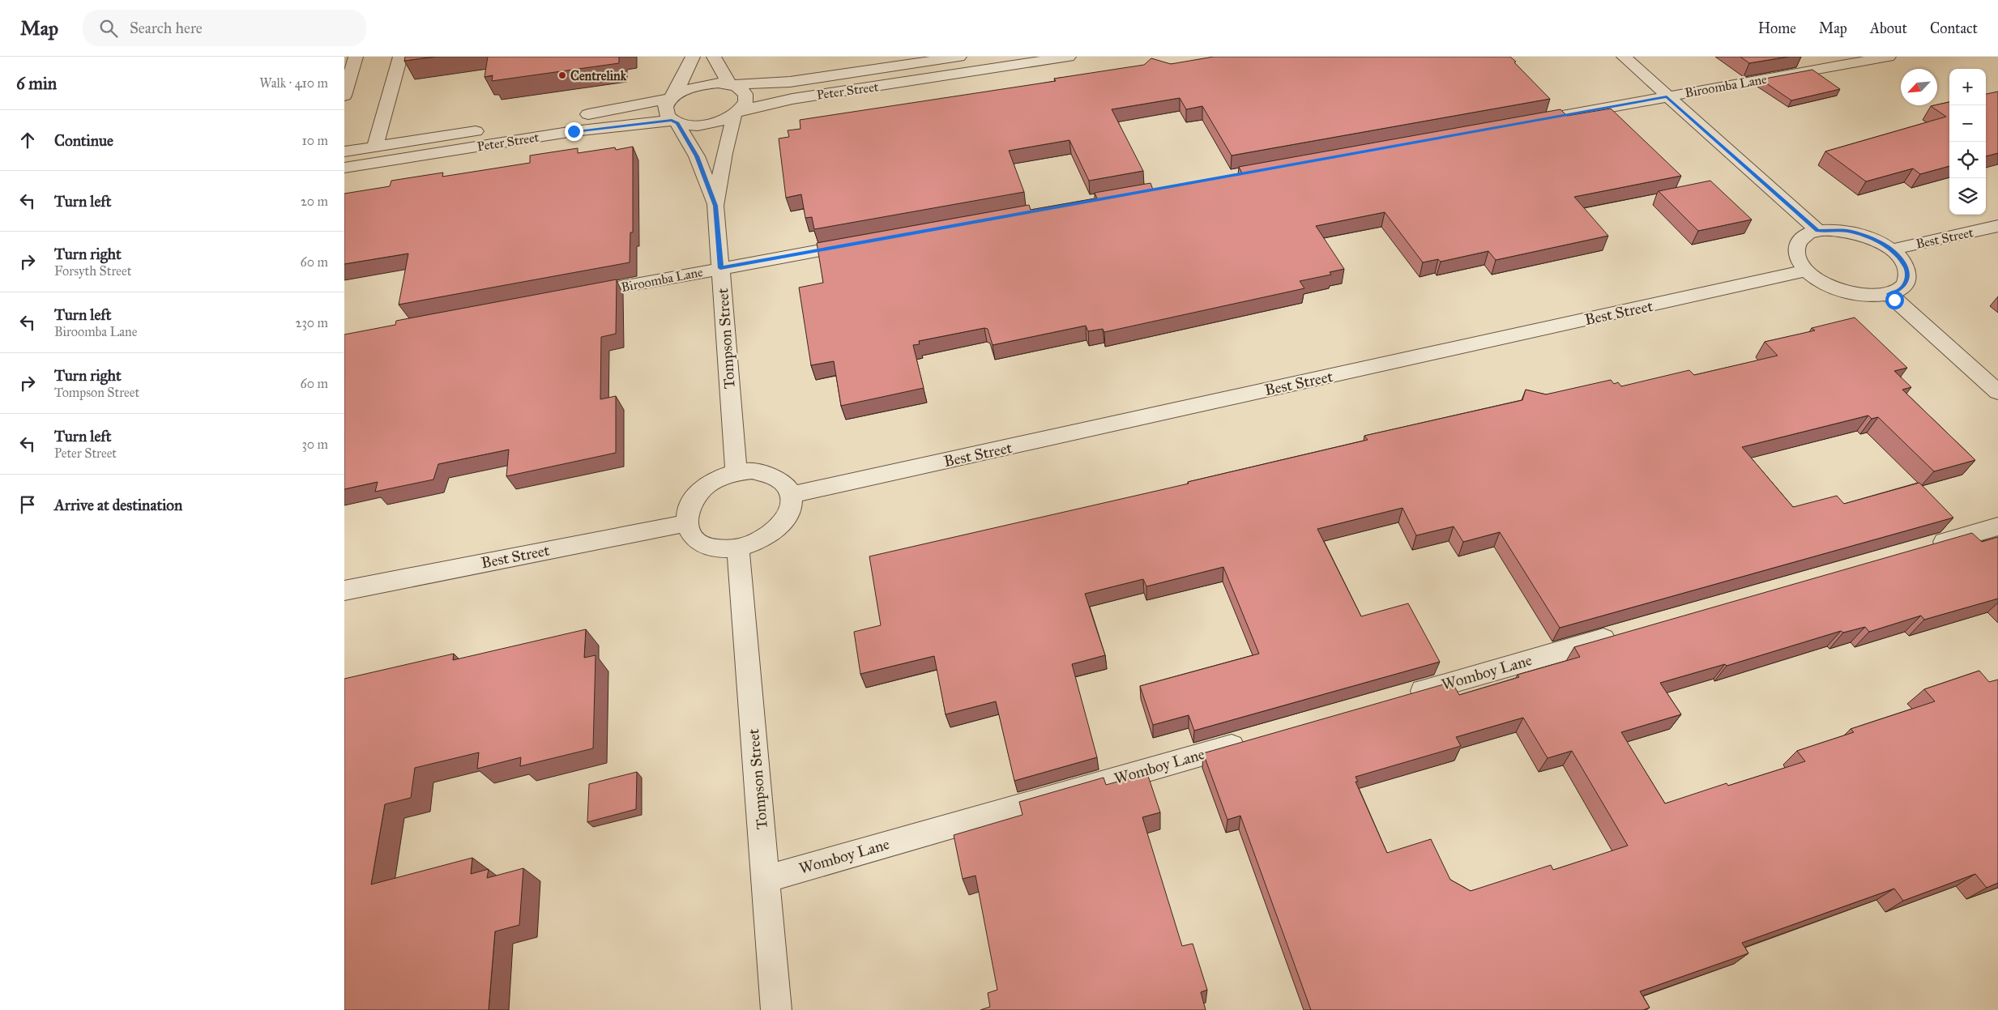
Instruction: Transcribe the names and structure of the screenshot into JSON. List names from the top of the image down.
{
  "streets": {
    "street": [
      "Biroomba Lane",
      "Peter Street",
      "Best Street",
      "Tompson Street",
      "Womboy Lane"
    ]
  },
  "crossings": [
    ["Biroomba Lane", "Tompson Street"],
    ["Peter Street", "Tompson Street"],
    ["Best Street", "Tompson Street"],
    ["Tompson Street", "Womboy Lane"]
  ],
  "places": ["Centrelink"],
  "north": "bottom left",
  "page": {
    "header": "Map",
    "search": "Search here",
    "nav": [
      "Home",
      "Map",
      "About",
      "Contact"
    ],
    "heading": ["6 min", "Walk · 410 m"],
    "map_buttons": ["+", "−"],
    "list": [
      ["Continue", "10 m"],
      ["Turn left", "20 m"],
      ["Turn right", "Forsyth Street", "60 m"],
      ["Turn left", "Biroomba Lane", "230 m"],
      ["Turn right", "Tompson Street", "60 m"],
      ["Turn left", "Peter Street", "30 m"],
      "Arrive at destination"
    ]
  }
}
